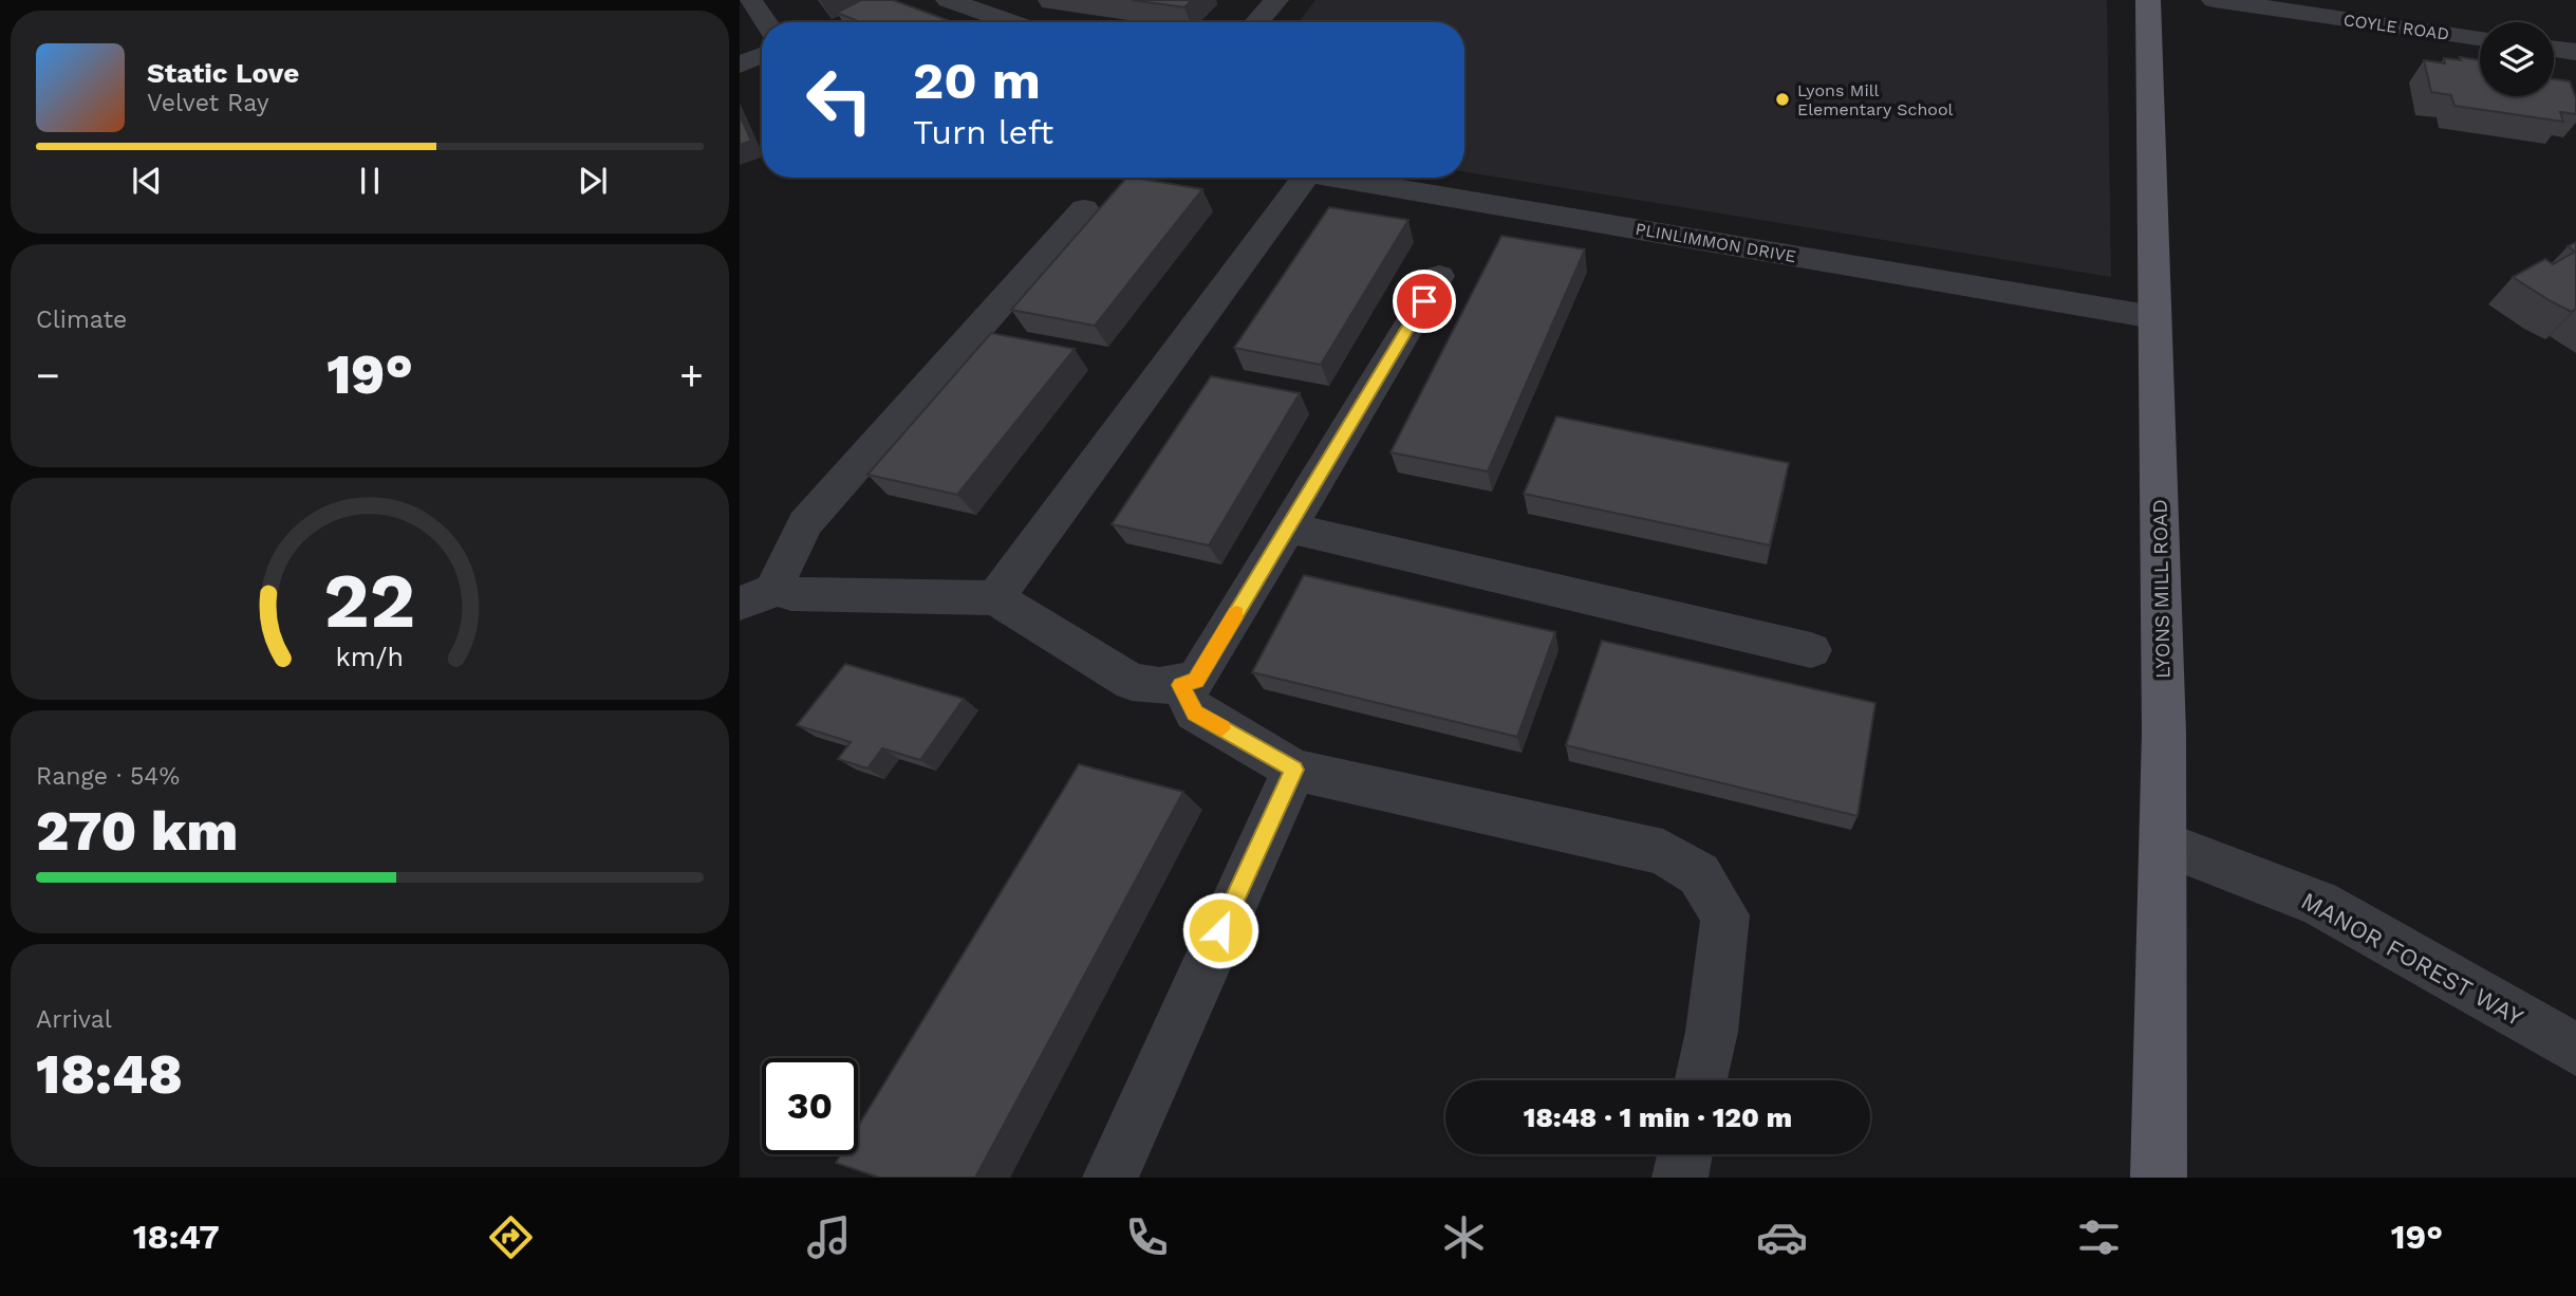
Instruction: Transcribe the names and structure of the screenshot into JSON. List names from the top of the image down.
{
  "streets": {
    "main road": ["LYONS MILL ROAD"],
    "street": ["COYLE ROAD", "PLINLIMMON DRIVE", "MANOR FOREST WAY"]
  },
  "crossings": [
    ["PLINLIMMON DRIVE", "LYONS MILL ROAD"],
    ["LYONS MILL ROAD", "MANOR FOREST WAY"]
  ],
  "places": ["Lyons Mill Elementary School"],
  "page": {
    "turn": ["20 m", "Turn left"],
    "song": ["Static Love", "Velvet Ray"],
    "tile": [
      "Climate",
      ["Range · 54%", "270 km"],
      ["Arrival", "18:48"]
    ],
    "heat": ["−", "19°", "+"],
    "limit": "30",
    "trip": "18:48 · 1 min · 120 m",
    "tabs": ["18:47", "19°"],
    "gauge": ["22", "km/h"]
  }
}
